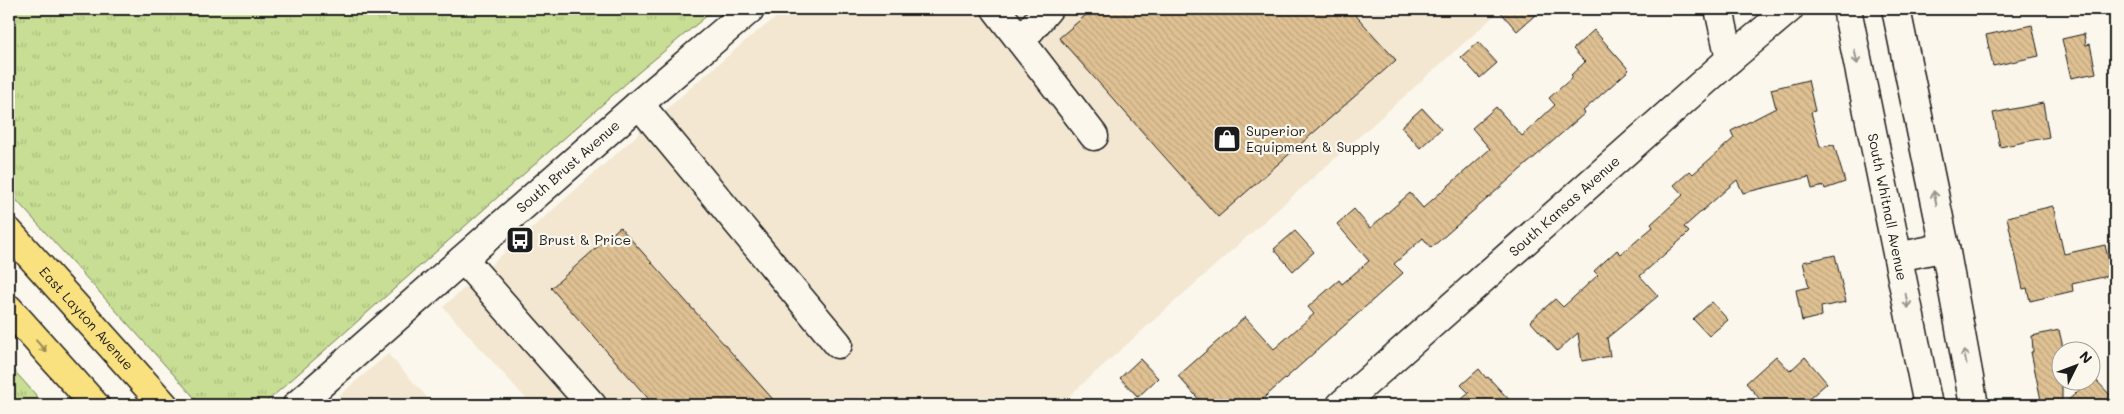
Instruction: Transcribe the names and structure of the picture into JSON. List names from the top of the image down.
{
  "streets": {
    "main road": ["East Layton Avenue"],
    "street": ["South Brust Avenue", "South Kansas Avenue", "South Whitnall Avenue"]
  },
  "places": {
    "shop": ["Superior Equipment & Supply"],
    "bus stop": ["Brust & Price"]
  },
  "north": "top right"
}
